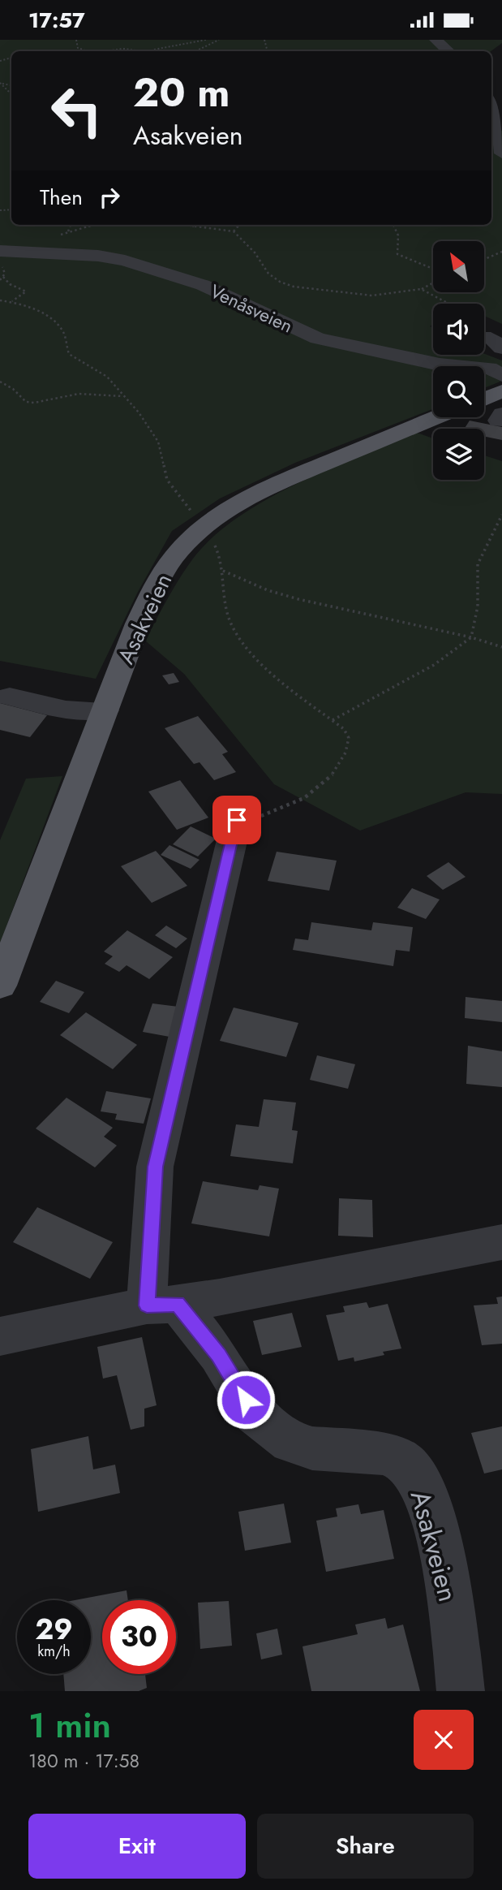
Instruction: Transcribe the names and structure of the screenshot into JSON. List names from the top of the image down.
{
  "streets": {
    "main road": ["Asakveien"],
    "street": ["Venåsveien"]
  },
  "north": "top left",
  "page": {
    "status": "17:57",
    "turn": ["20 m", "Asakveien"],
    "then": "Then",
    "speed": "29 km/h",
    "limit": "30",
    "heading": ["1 min", "180 m · 17:58"],
    "buttons": ["Exit", "Share"]
  }
}
